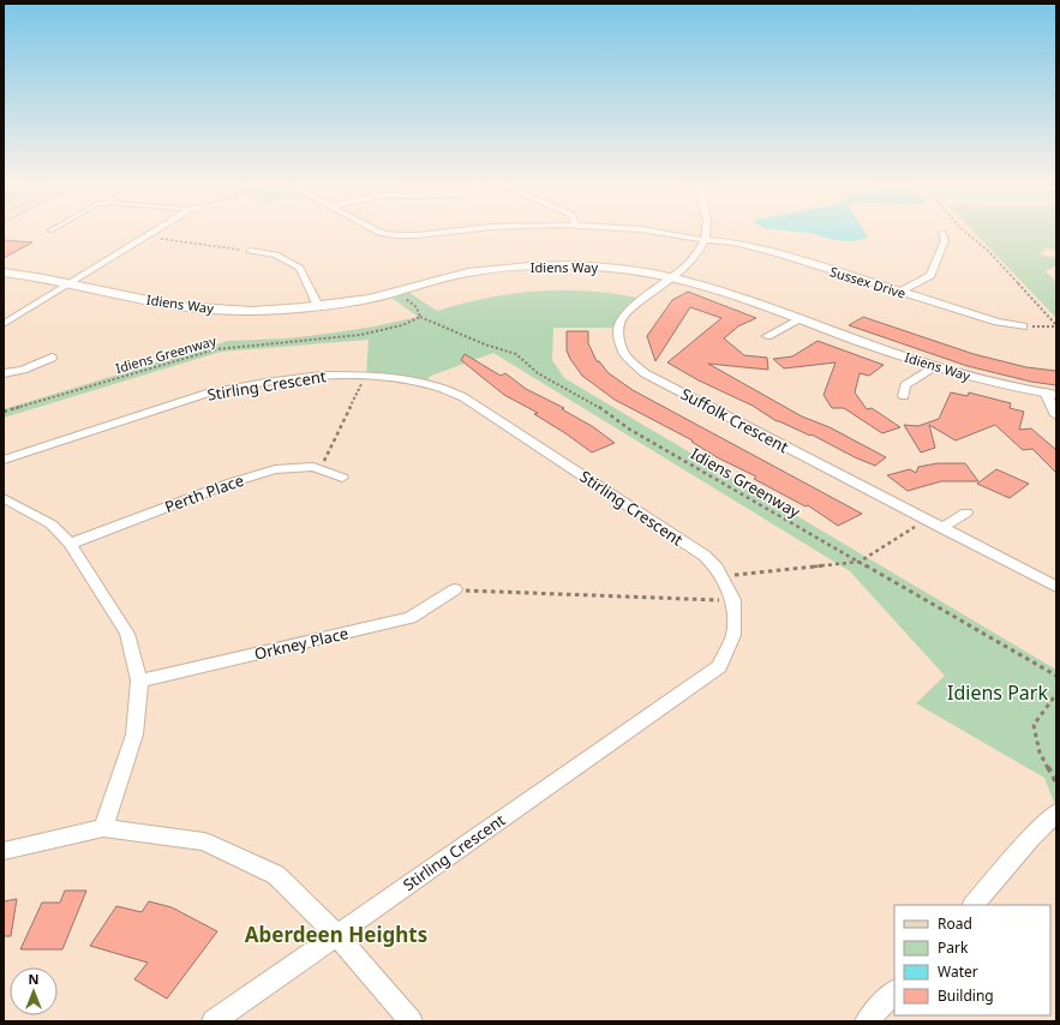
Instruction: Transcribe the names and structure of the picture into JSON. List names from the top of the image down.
{
  "streets": {
    "street": [
      "Idiens Way",
      "Sussex Drive",
      "Stirling Crescent",
      "Suffolk Crescent",
      "Perth Place",
      "Orkney Place"
    ],
    "path": ["Idiens Greenway"]
  },
  "crossings": [
    ["Idiens Way", "Idiens Greenway"],
    ["Idiens Way", "Suffolk Crescent"]
  ],
  "districts": ["Aberdeen Heights"],
  "parks": ["Idiens Park"],
  "legend": [
    "Road",
    "Park",
    "Water",
    "Building"
  ],
  "north": "top"
}
